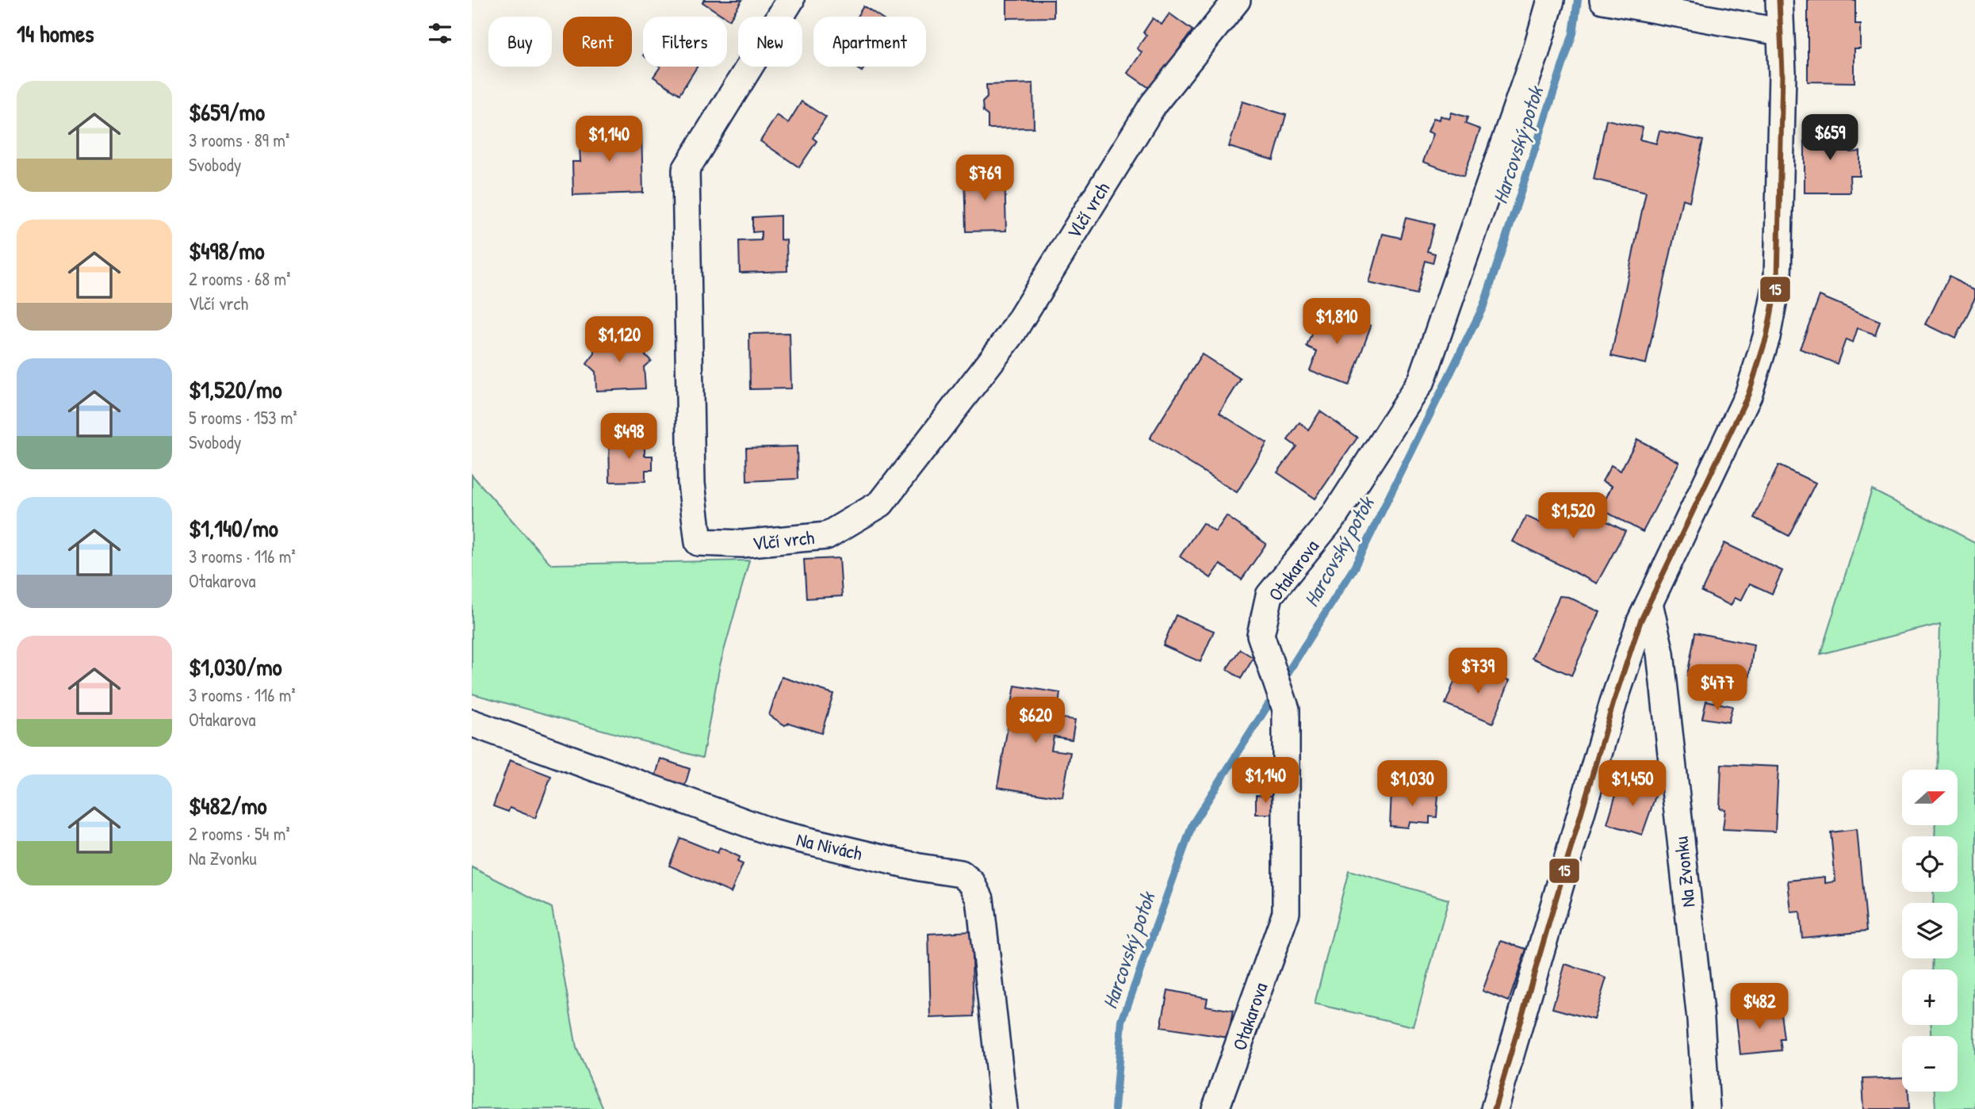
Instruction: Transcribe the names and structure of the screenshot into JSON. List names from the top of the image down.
{
  "streets": {
    "street": [
      "Vlčí vrch",
      "Otakarova",
      "Na Nivách",
      "Na Zvonku"
    ]
  },
  "water": ["Harcovský potok"],
  "lines": ["transit line 15"],
  "north": "right",
  "page": {
    "heading": "14 homes",
    "chip": [
      "Buy",
      "Rent",
      "Filters",
      "New",
      "Apartment"
    ],
    "list": [
      {
        "name": "$659/mo",
        "note": "3 rooms · 89 m² · Svobody"
      },
      {
        "name": "$498/mo",
        "note": "2 rooms · 68 m² · Vlčí vrch"
      },
      {
        "name": "$1,520/mo",
        "note": "5 rooms · 153 m² · Svobody"
      },
      {
        "name": "$1,140/mo",
        "note": "3 rooms · 116 m² · Otakarova"
      },
      {
        "name": "$1,030/mo",
        "note": "3 rooms · 116 m² · Otakarova"
      },
      {
        "name": "$482/mo",
        "note": "2 rooms · 54 m² · Na Zvonku"
      }
    ],
    "price": [
      "$659",
      "$1,140",
      "$769",
      "$1,810",
      "$1,120",
      "$498",
      "$1,520",
      "$739",
      "$477",
      "$620",
      "$1,140",
      "$1,030",
      "$1,450",
      "$482"
    ],
    "map_buttons": ["+", "−"]
  }
}
